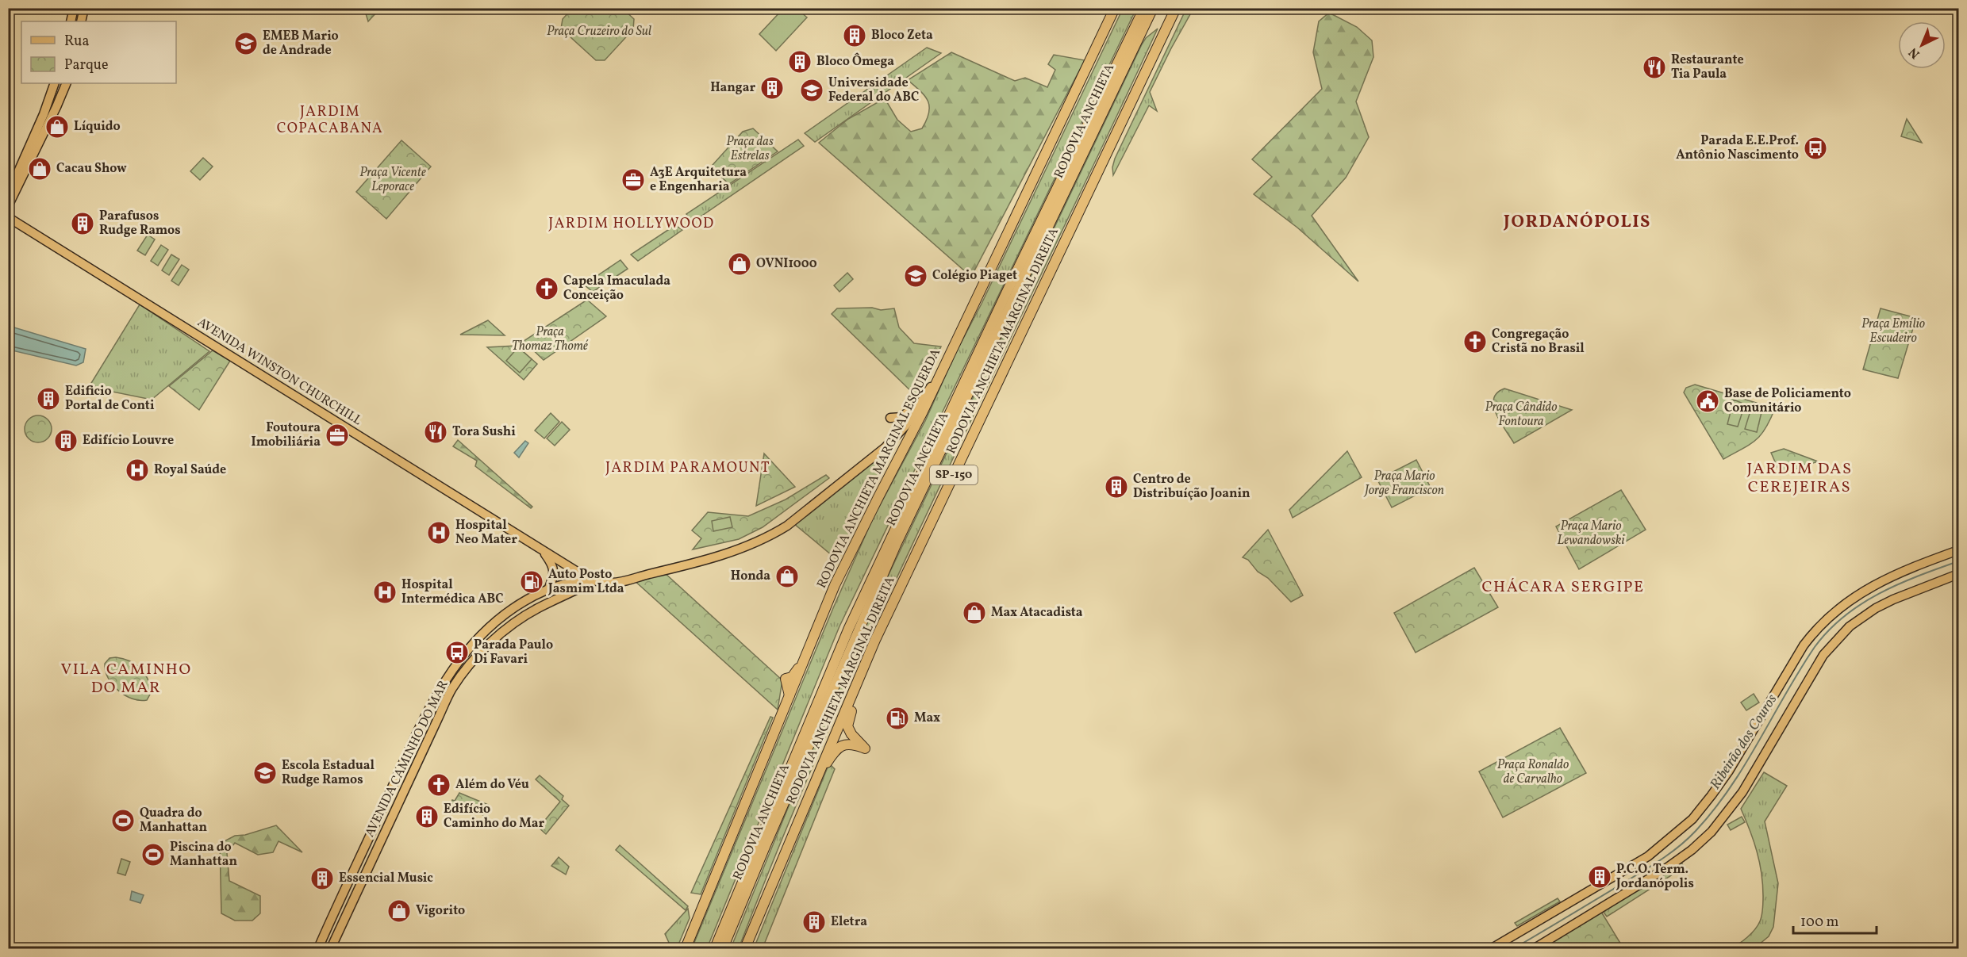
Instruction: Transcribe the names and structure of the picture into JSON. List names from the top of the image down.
{
  "streets": {
    "highway": [
      "RODOVIA ANCHIETA",
      "RODOVIA ANCHIETA MARGINAL DIREITA",
      "RODOVIA ANCHIETA MARGINAL ESQUERDA",
      "SP-150"
    ],
    "main road": ["AVENIDA WINSTON CHURCHILL", "AVENIDA CAMINHO DO MAR"]
  },
  "crossings": [
    ["AVENIDA WINSTON CHURCHILL", "AVENIDA CAMINHO DO MAR"],
    ["RODOVIA ANCHIETA MARGINAL ESQUERDA", "AVENIDA CAMINHO DO MAR"]
  ],
  "districts": [
    "JARDIM COPACABANA",
    "JORDANÓPOLIS",
    "JARDIM HOLLYWOOD",
    "JARDIM PARAMOUNT",
    "JARDIM DAS CEREJEIRAS",
    "CHÁCARA SERGIPE",
    "VILA CAMINHO DO MAR"
  ],
  "water": ["Ribeirão dos Couros"],
  "parks": [
    "Praça Cruzeiro do Sul",
    "Praça das Estrelas",
    "Praça Vicente Leporace",
    "Praça Emílio Escudeiro",
    "Praça Thomaz Thomé",
    "Praça Cândido Fontoura",
    "Praça Mario Jorge Franciscon",
    "Praça Mario Lewandowski",
    "Praça Ronaldo de Carvalho"
  ],
  "places": {
    "building": [
      "Bloco Zeta",
      "Bloco Ômega",
      "Hangar",
      "Parafusos Rudge Ramos",
      "Edificio Portal de Conti",
      "Edifício Louvre",
      "Centro de Distribuíção Joanin",
      "Edifício Caminho do Mar",
      "P.C.O. Term. Jordanópolis",
      "Essencial Music",
      "Eletra"
    ],
    "school or university": [
      "EMEB Mario de Andrade",
      "Universidade Federal do ABC",
      "Colégio Piaget",
      "Escola Estadual Rudge Ramos"
    ],
    "restaurant": ["Restaurante Tia Paula", "Tora Sushi"],
    "shop": [
      "Líquido",
      "Cacau Show",
      "OVNI1000",
      "Honda",
      "Max Atacadista",
      "Vigorito"
    ],
    "bus stop": ["Parada E.E.Prof. Antônio Nascimento", "Parada Paulo Di Favari"],
    "office": ["A3E Arquitetura e Engenharia", "Foutoura Imobiliária"],
    "church": ["Capela Imaculada Conceição", "Congregação Cristã no Brasil", "Além do Véu"],
    "public building": ["Base de Policiamento Comunitário"],
    "hospital": ["Royal Saúde", "Hospital Neo Mater", "Hospital Intermédica ABC"],
    "fuel station": ["Auto Posto Jasmim Ltda", "Max"],
    "sports": ["Quadra do Manhattan", "Piscina do Manhattan"]
  },
  "legend": ["Rua", "Parque"],
  "scale_bar": "100 m",
  "north": "bottom left"
}
